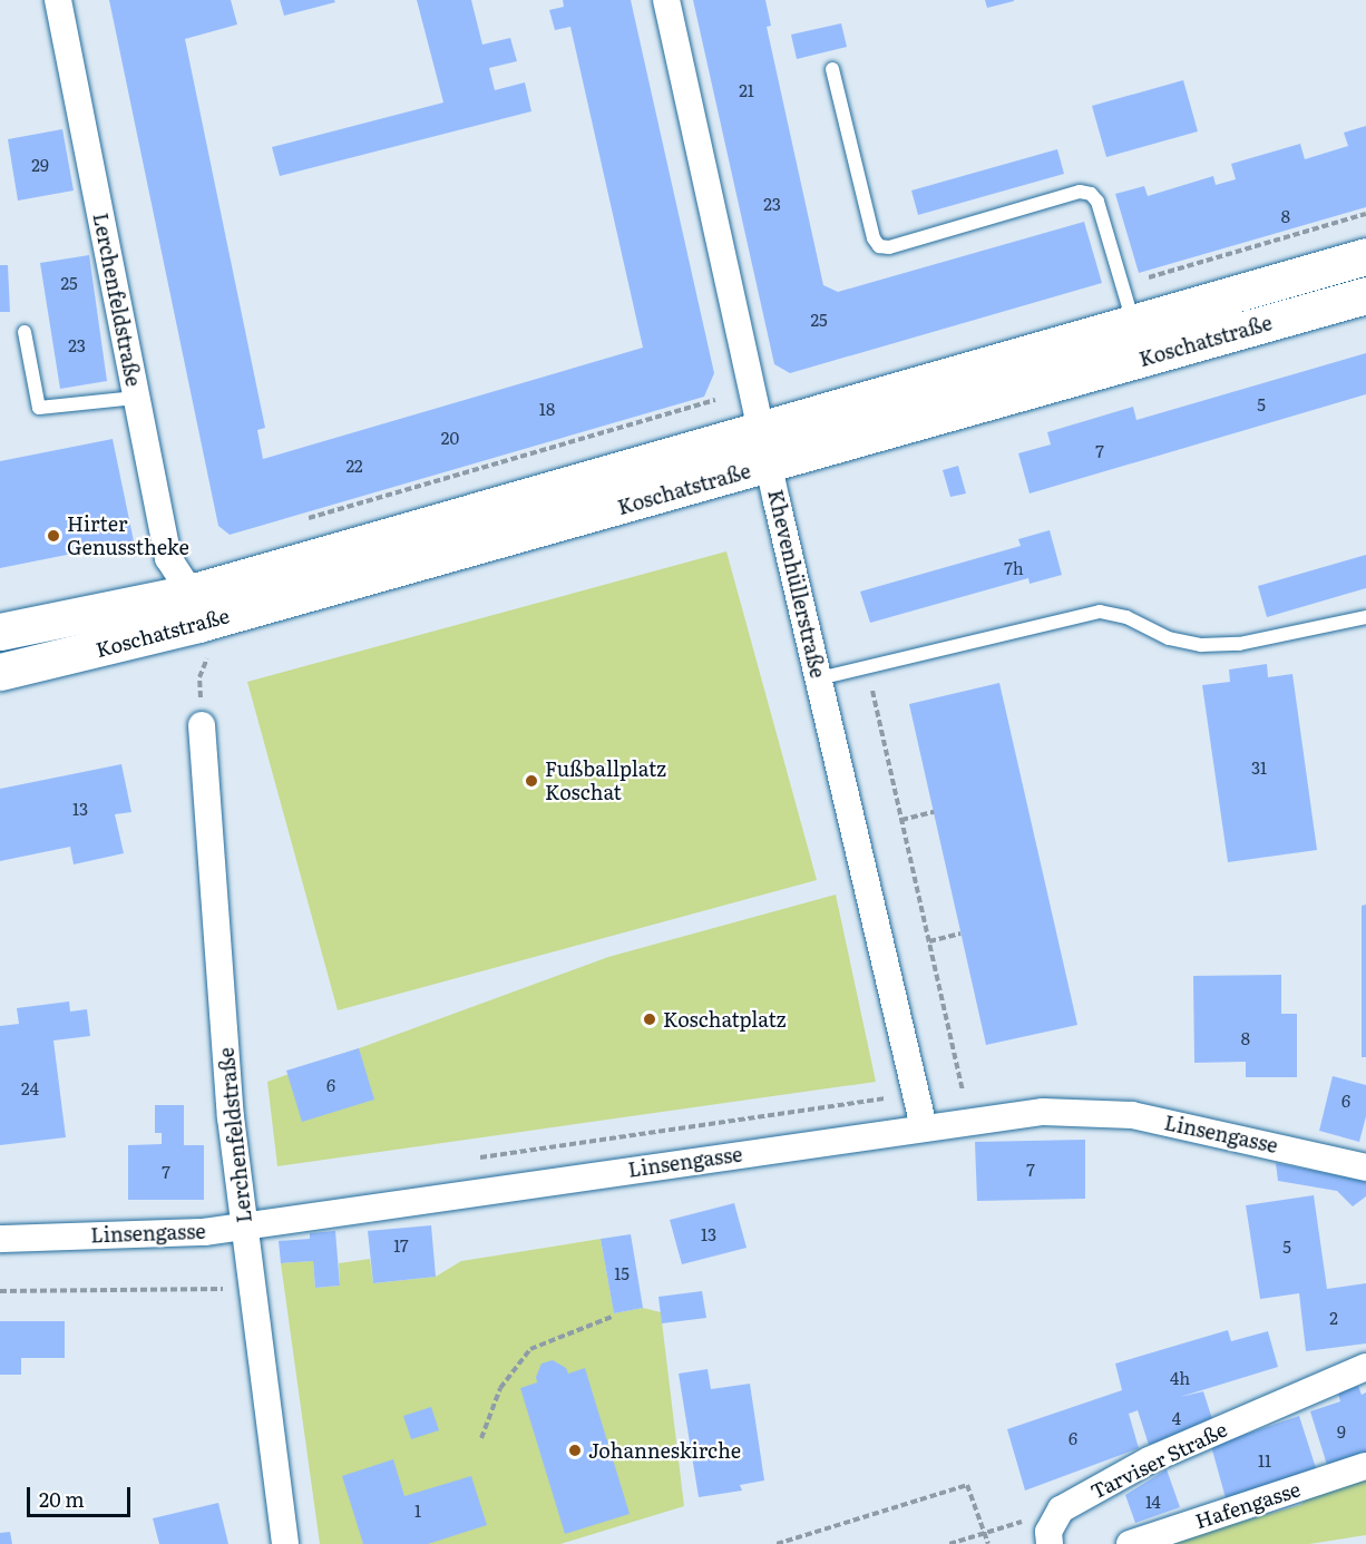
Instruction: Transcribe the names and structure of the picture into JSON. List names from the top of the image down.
{
  "streets": {
    "main road": ["Koschatstraße"],
    "street": [
      "Lerchenfeldstraße",
      "Khevenhüllerstraße",
      "Linsengasse",
      "Tarviser Straße",
      "Hafengasse"
    ]
  },
  "crossings": [
    ["Lerchenfeldstraße", "Koschatstraße"],
    ["Lerchenfeldstraße", "Linsengasse"],
    ["Koschatstraße", "Khevenhüllerstraße"],
    ["Khevenhüllerstraße", "Linsengasse"]
  ],
  "places": [
    "Hirter Genusstheke",
    "Fußballplatz Koschat",
    "Koschatplatz",
    "Johanneskirche"
  ],
  "house_numbers": [
    "21",
    "29",
    "23",
    "8",
    "25",
    "25",
    "23",
    "5",
    "18",
    "20",
    "7",
    "22",
    "7h",
    "31",
    "13",
    "8",
    "6",
    "24",
    "6",
    "7",
    "7",
    "13",
    "17",
    "5",
    "15",
    "2",
    "4h",
    "4",
    "9",
    "6",
    "11",
    "14",
    "1"
  ],
  "scale_bar": "20 m"
}
